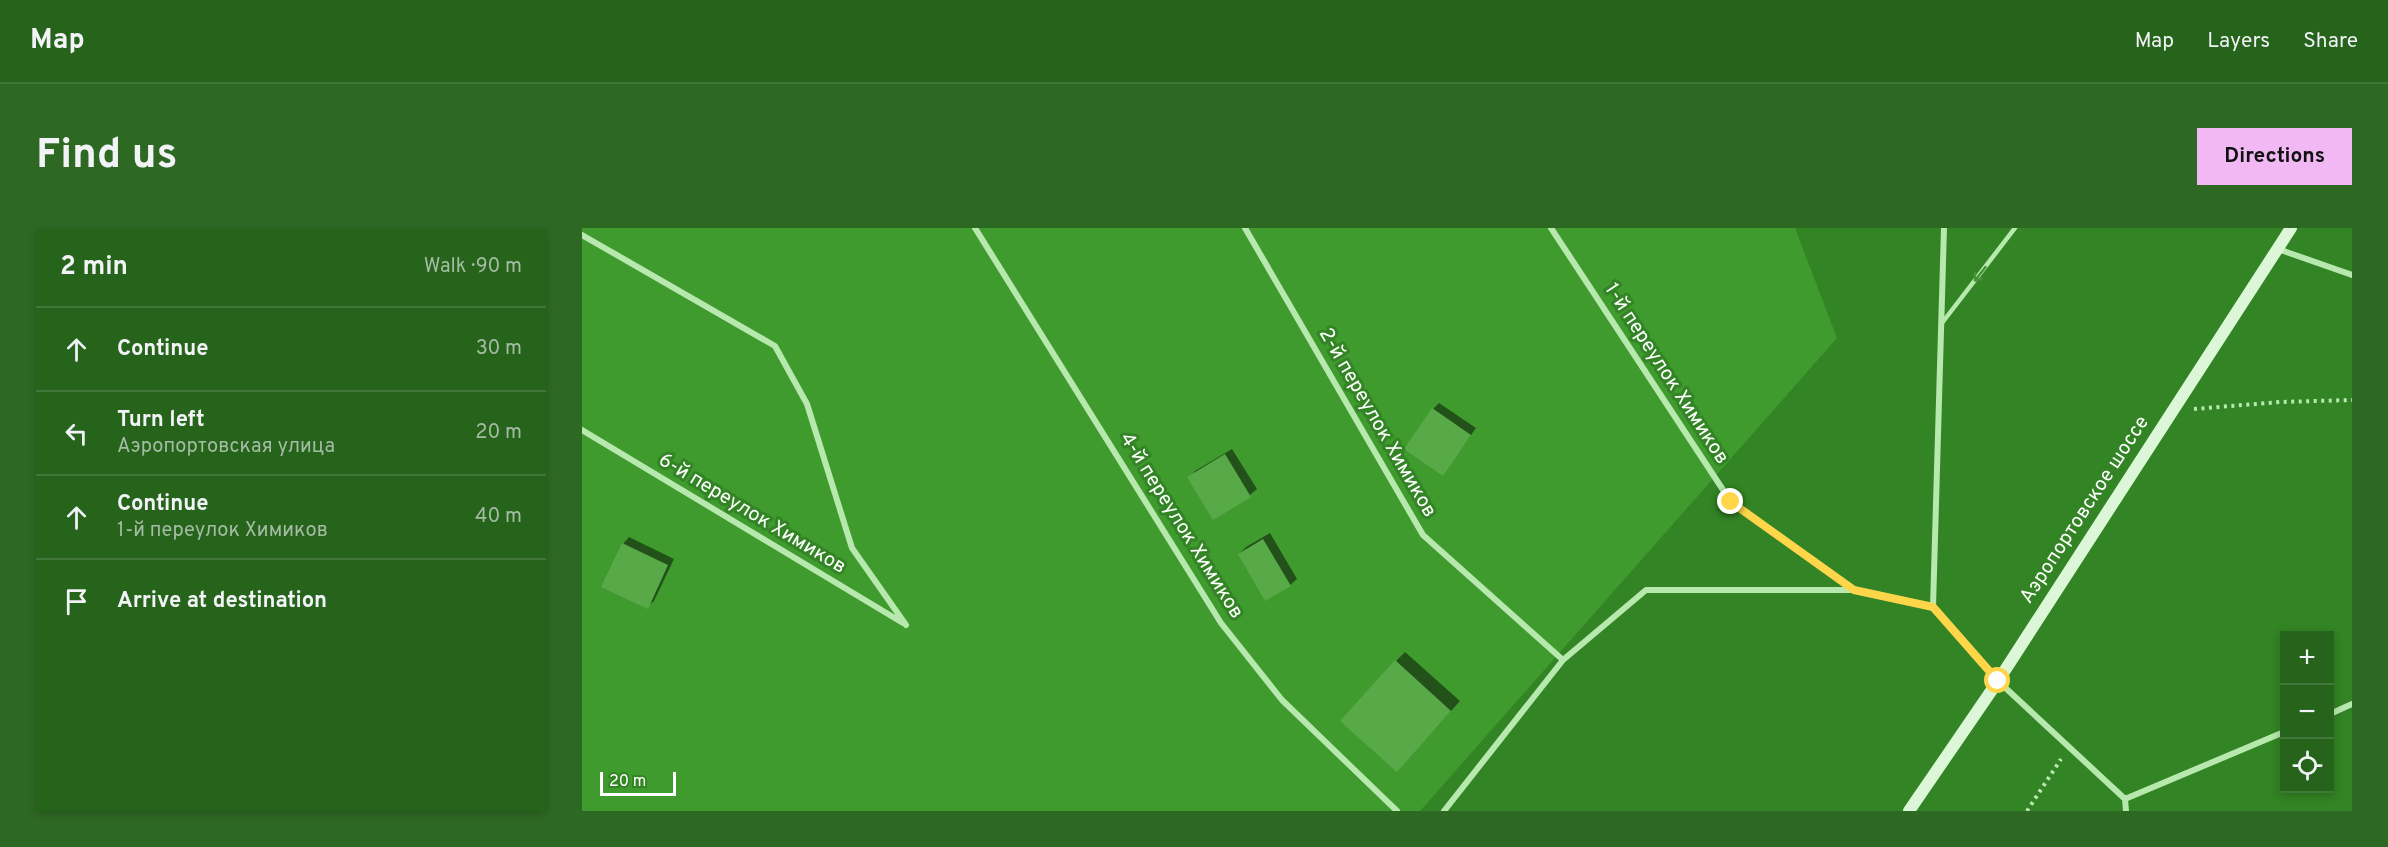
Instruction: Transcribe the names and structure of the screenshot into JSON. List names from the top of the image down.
{
  "streets": {
    "main road": ["Аэропортовское шоссе"],
    "street": [
      "1-й переулок Химиков",
      "2-й переулок Химиков",
      "6-й переулок Химиков",
      "4-й переулок Химиков"
    ]
  },
  "scale_bar": "20 m",
  "page": {
    "header": "Map",
    "nav": ["Map", "Layers", "Share"],
    "buttons": "Directions",
    "title": "Find us",
    "heading": ["2 min", "Walk · 90 m"],
    "list": [
      ["Continue", "30 m"],
      ["Turn left", "Аэропортовская улица", "20 m"],
      ["Continue", "1-й переулок Химиков", "40 m"],
      "Arrive at destination"
    ],
    "map_buttons": ["+", "−"],
    "scale": "20 m"
  }
}
